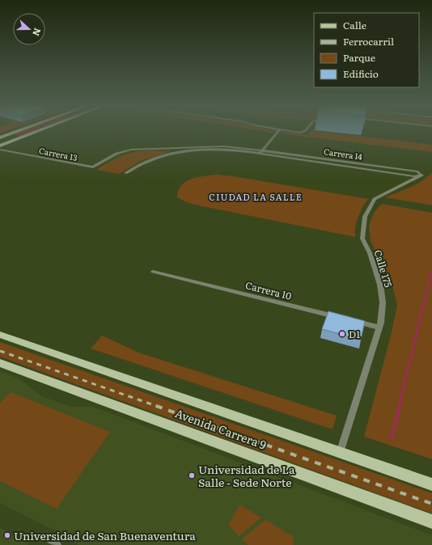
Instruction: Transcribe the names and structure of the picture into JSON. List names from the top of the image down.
{
  "streets": {
    "main road": ["Avenida Carrera 9"],
    "street": [
      "Carrera 13",
      "Carrera 14",
      "Calle 175",
      "Carrera 10"
    ]
  },
  "crossings": [
    ["Carrera 14", "Calle 175"],
    ["Calle 175", "Avenida Carrera 9"]
  ],
  "districts": ["CIUDAD LA SALLE"],
  "places": ["D1", "Universidad de La Salle - Sede Norte", "Universidad de San Buenaventura"],
  "legend": [
    "Calle",
    "Ferrocarril",
    "Parque",
    "Edificio"
  ],
  "north": "right"
}
